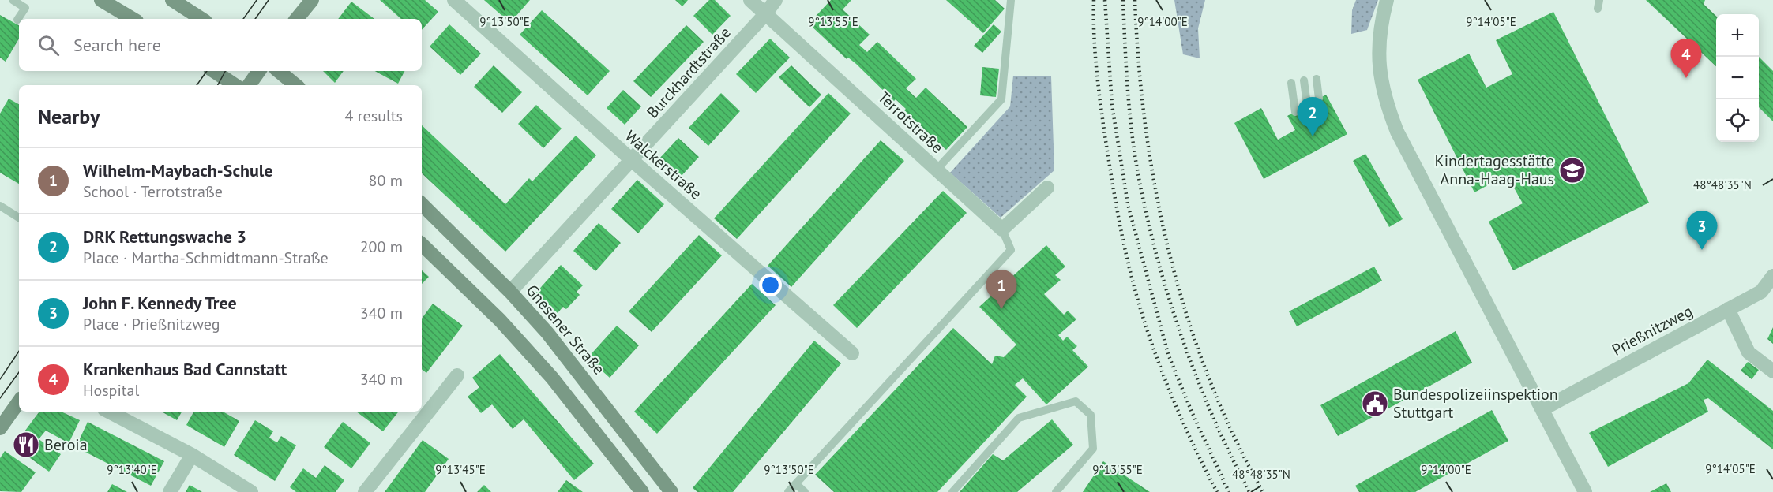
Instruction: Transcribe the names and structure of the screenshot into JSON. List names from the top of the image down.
{
  "streets": {
    "main road": ["Gnesener Straße"],
    "street": [
      "Burckhardtstraße",
      "Terrotstraße",
      "Walckerstraße",
      "Prießnitzweg"
    ]
  },
  "crossings": [
    ["Burckhardtstraße", "Terrotstraße"],
    ["Burckhardtstraße", "Walckerstraße"],
    ["Burckhardtstraße", "Gnesener Straße"]
  ],
  "places": {
    "school or university": ["Kindertagesstätte Anna-Haag-Haus"],
    "public building": ["Bundespolizeiinspektion Stuttgart"],
    "restaurant": ["Beroia"]
  },
  "page": {
    "map_buttons": ["+", "−"],
    "search": "Search here",
    "pins": [
      "4",
      "2",
      "3",
      "1"
    ],
    "heading": ["Nearby", "4 results"],
    "list": [
      {
        "mark": "1",
        "name": "Wilhelm-Maybach-Schule",
        "note": "School · Terrotstraße",
        "value": "80 m"
      },
      {
        "mark": "2",
        "name": "DRK Rettungswache 3",
        "note": "Place · Martha-Schmidtmann-Straße",
        "value": "200 m"
      },
      {
        "mark": "3",
        "name": "John F. Kennedy Tree",
        "note": "Place · Prießnitzweg",
        "value": "340 m"
      },
      {
        "mark": "4",
        "name": "Krankenhaus Bad Cannstatt",
        "note": "Hospital",
        "value": "340 m"
      }
    ]
  },
  "coordinates": [
    "9°13'50\"E",
    "9°13'55\"E",
    "9°14'00\"E",
    "9°14'05\"E",
    "48°48'35\"N",
    "9°13'40\"E",
    "9°13'45\"E"
  ]
}
